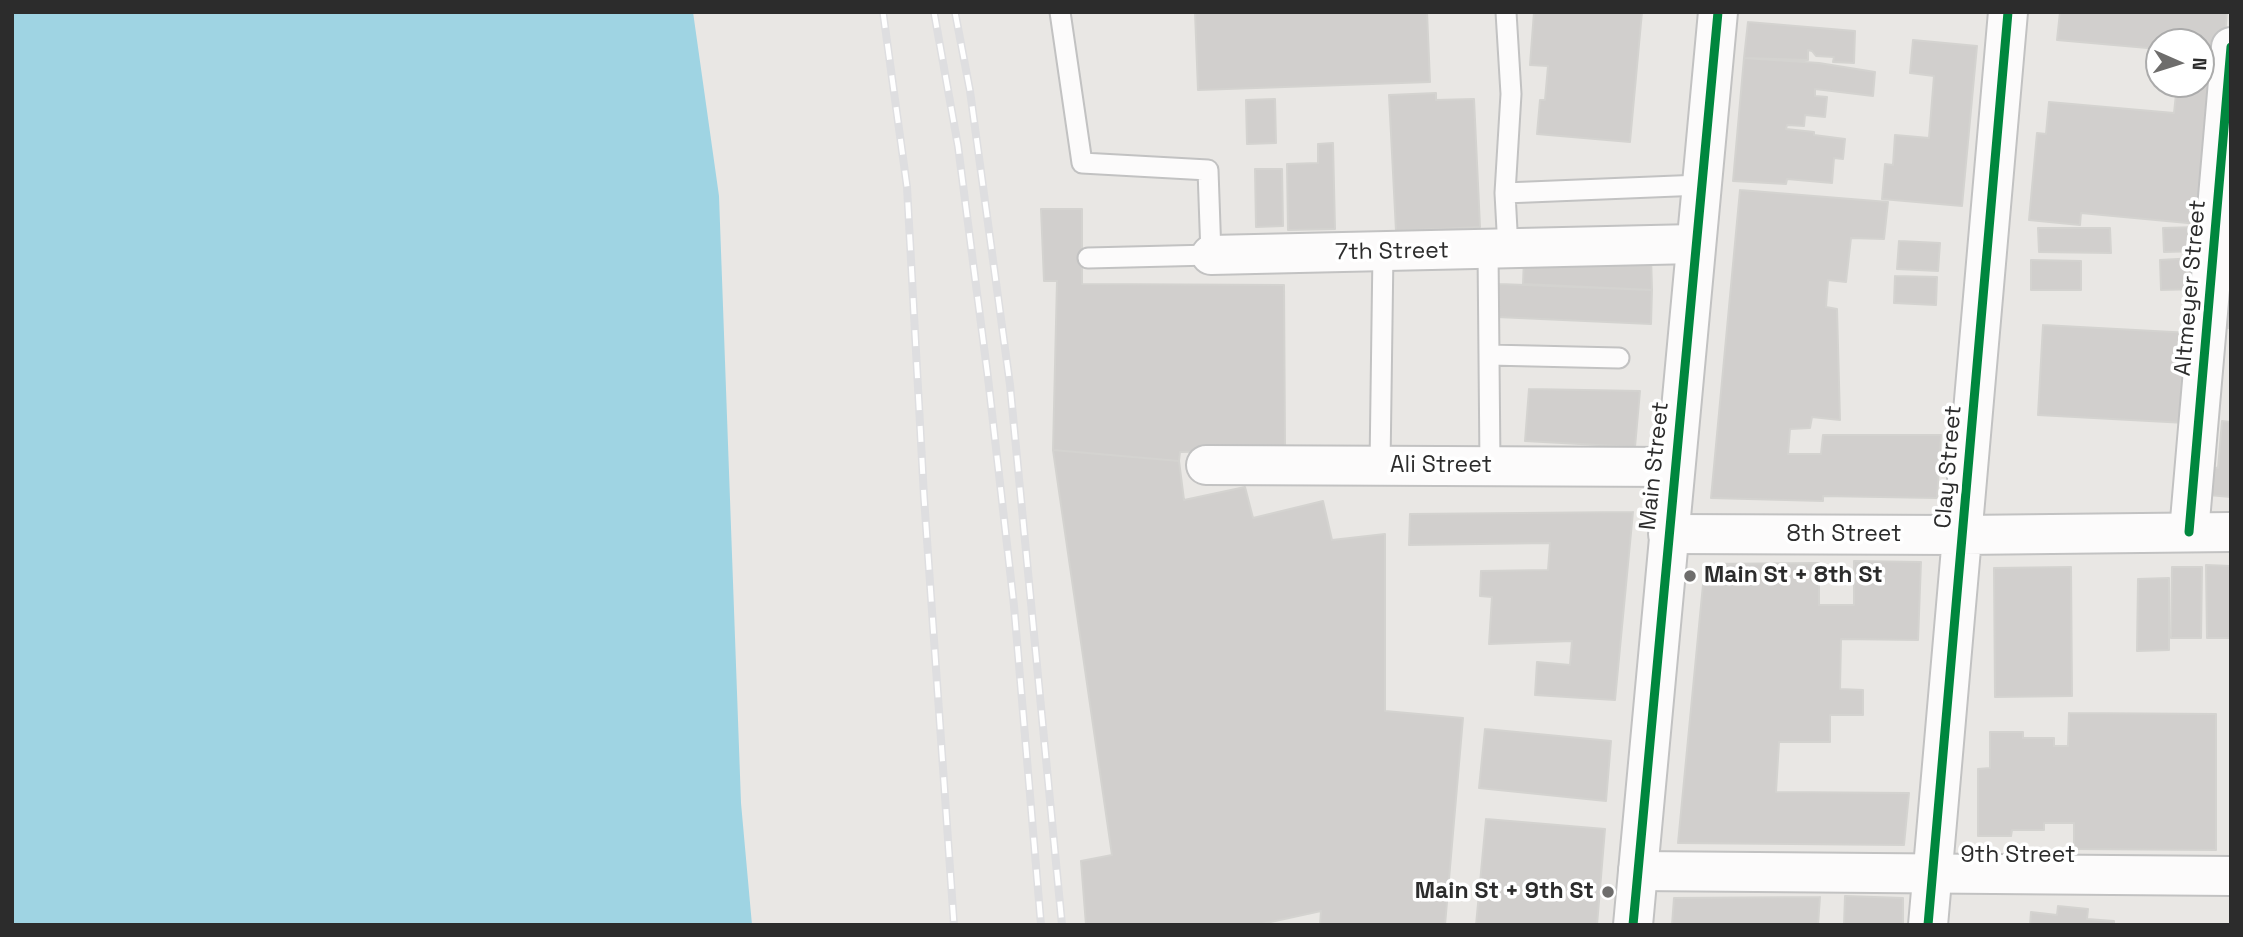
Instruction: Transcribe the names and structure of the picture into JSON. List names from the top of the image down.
{
  "streets": {
    "street": [
      "7th Street",
      "Altmeyer Street",
      "Ali Street",
      "Main Street",
      "Clay Street",
      "8th Street",
      "9th Street"
    ]
  },
  "crossings": [
    ["7th Street", "Main Street"],
    ["Altmeyer Street", "8th Street"],
    ["Ali Street", "Main Street"],
    ["Main Street", "8th Street"],
    ["Main Street", "9th Street"],
    ["Clay Street", "8th Street"],
    ["Clay Street", "9th Street"]
  ],
  "places": ["Main St + 8th St", "Main St + 9th St"],
  "north": "right"
}
